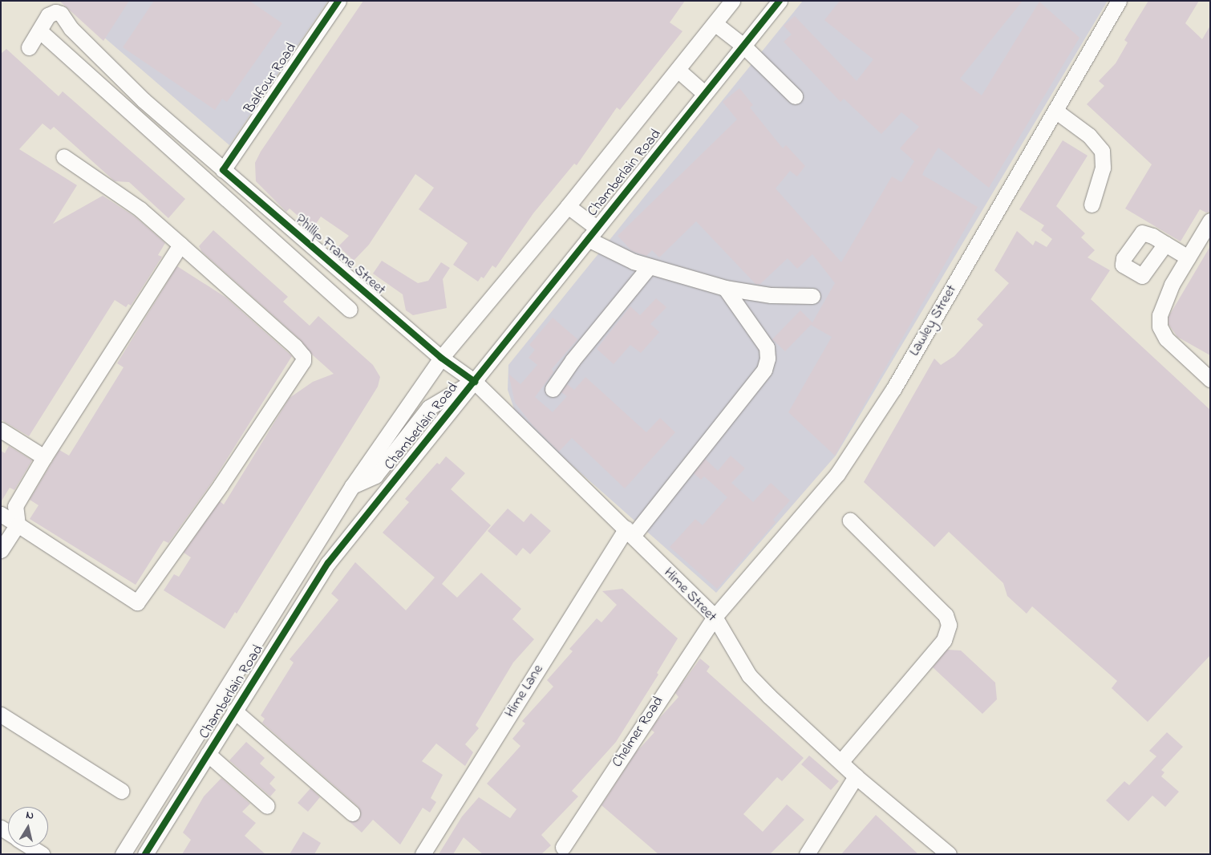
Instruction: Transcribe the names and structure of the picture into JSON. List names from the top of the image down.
{
  "streets": {
    "street": [
      "Balfour Road",
      "Chamberlain Road",
      "Phillip Frame Street",
      "Lawley Street",
      "Hime Street",
      "Hime Lane",
      "Chelmer Road"
    ]
  },
  "crossings": [
    ["Balfour Road", "Phillip Frame Street"],
    ["Chamberlain Road", "Phillip Frame Street"],
    ["Chamberlain Road", "Hime Street"],
    ["Phillip Frame Street", "Hime Street"],
    ["Lawley Street", "Hime Street"],
    ["Lawley Street", "Chelmer Road"],
    ["Hime Street", "Hime Lane"],
    ["Hime Street", "Chelmer Road"]
  ],
  "north": "top"
}
